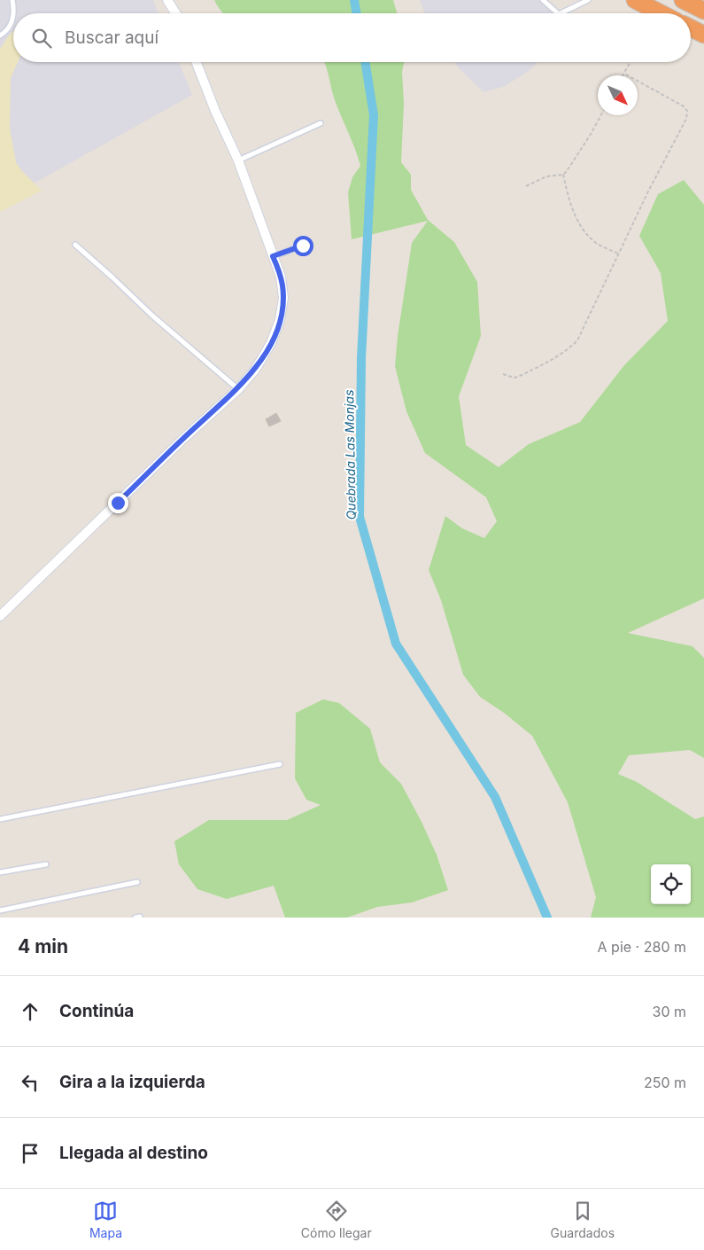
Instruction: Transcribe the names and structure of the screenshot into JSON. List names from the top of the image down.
{
  "water": ["Quebrada Las Monjas"],
  "north": "bottom right",
  "page": {
    "search": "Buscar aquí",
    "heading": ["4 min", "A pie · 280 m"],
    "list": [
      ["Continúa", "30 m"],
      ["Gira a la izquierda", "250 m"],
      "Llegada al destino"
    ],
    "nav": ["Mapa", "Cómo llegar", "Guardados"]
  }
}
